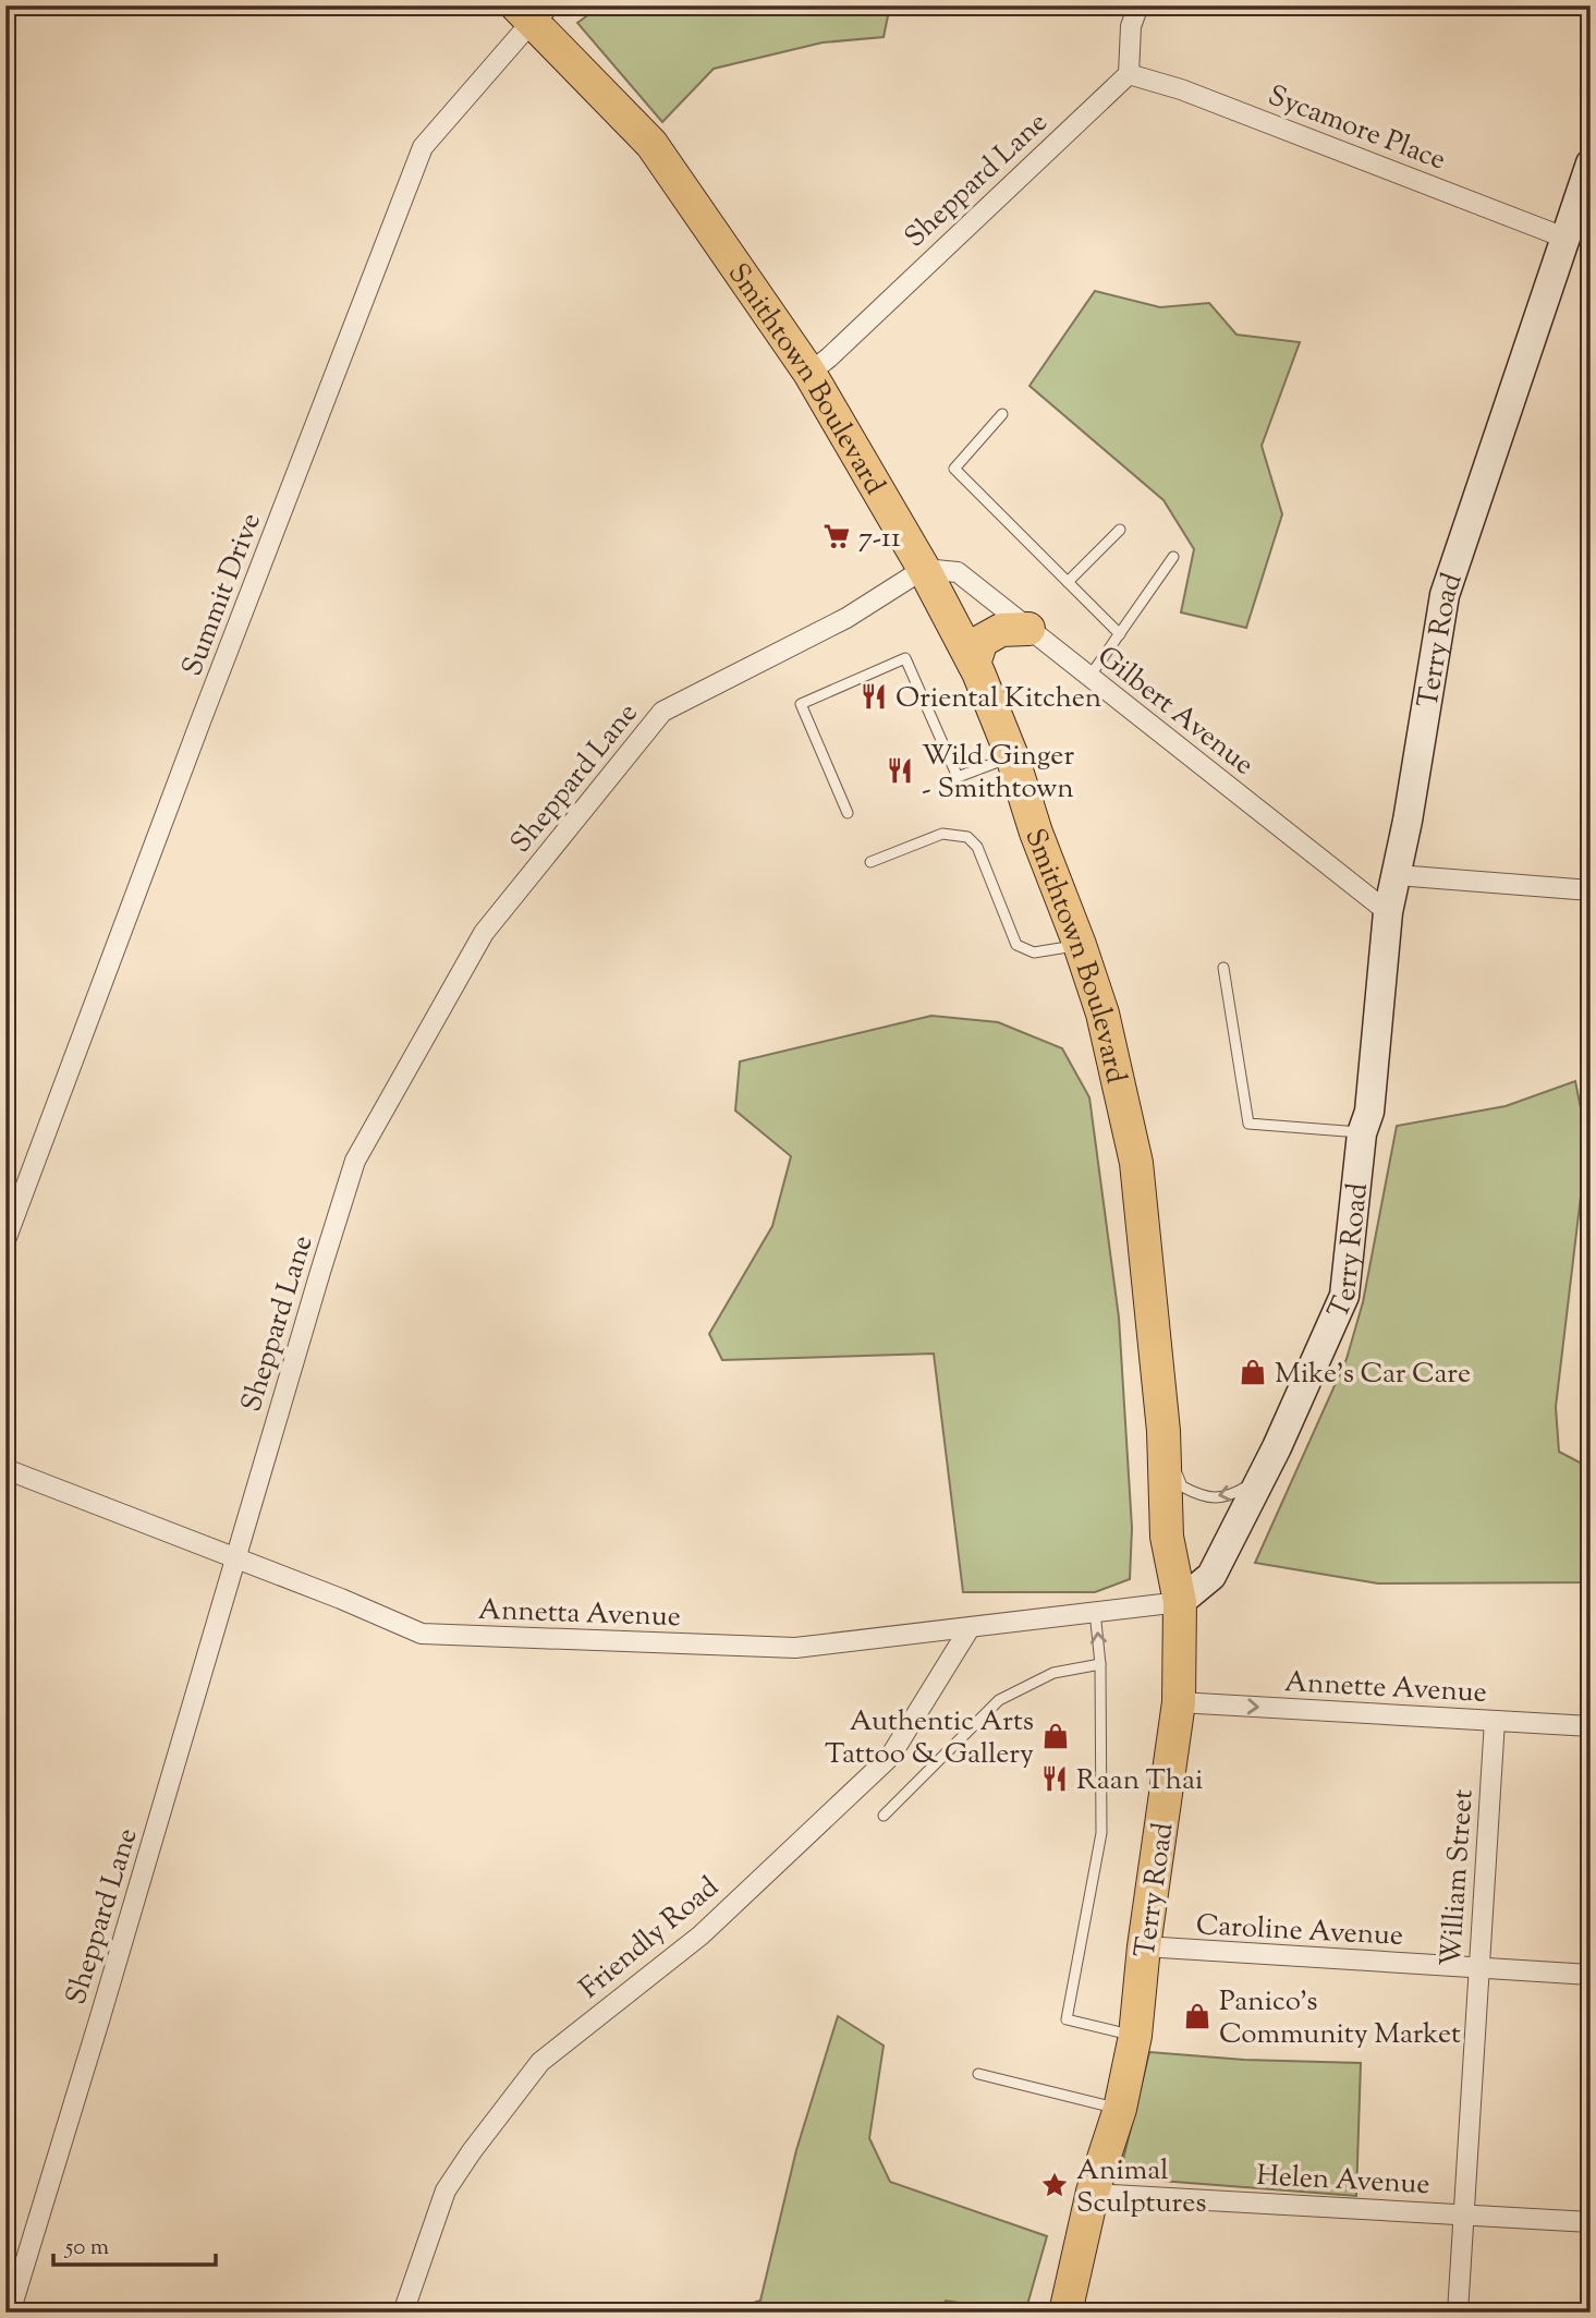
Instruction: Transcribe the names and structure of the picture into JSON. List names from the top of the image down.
{
  "streets": {
    "main road": ["Smithtown Boulevard", "Terry Road"],
    "street": [
      "Sycamore Place",
      "Sheppard Lane",
      "Summit Drive",
      "Gilbert Avenue",
      "Annetta Avenue",
      "Annette Avenue",
      "William Street",
      "Caroline Avenue",
      "Friendly Road",
      "Helen Avenue"
    ]
  },
  "crossings": [
    ["Sycamore Place", "Sheppard Lane"],
    ["Sycamore Place", "Terry Road"],
    ["Sheppard Lane", "Smithtown Boulevard"],
    ["Sheppard Lane", "Gilbert Avenue"],
    ["Sheppard Lane", "Annetta Avenue"],
    ["Smithtown Boulevard", "Summit Drive"],
    ["Smithtown Boulevard", "Terry Road"],
    ["Smithtown Boulevard", "Gilbert Avenue"],
    ["Smithtown Boulevard", "Annetta Avenue"],
    ["Terry Road", "Gilbert Avenue"],
    ["Terry Road", "Annetta Avenue"],
    ["Terry Road", "Annette Avenue"],
    ["Terry Road", "Caroline Avenue"],
    ["Terry Road", "Helen Avenue"],
    ["Annetta Avenue", "Friendly Road"],
    ["Annette Avenue", "William Street"],
    ["William Street", "Caroline Avenue"],
    ["William Street", "Helen Avenue"]
  ],
  "one_way": ["Annette Avenue"],
  "places": {
    "supermarket": ["7-11"],
    "restaurant": ["Oriental Kitchen", "Wild Ginger - Smithtown", "Raan Thai"],
    "shop": ["Mike's Car Care", "Authentic Arts Tattoo & Gallery", "Panico's Community Market"],
    "place": ["Animal Sculptures"]
  },
  "scale_bar": "50 m"
}
